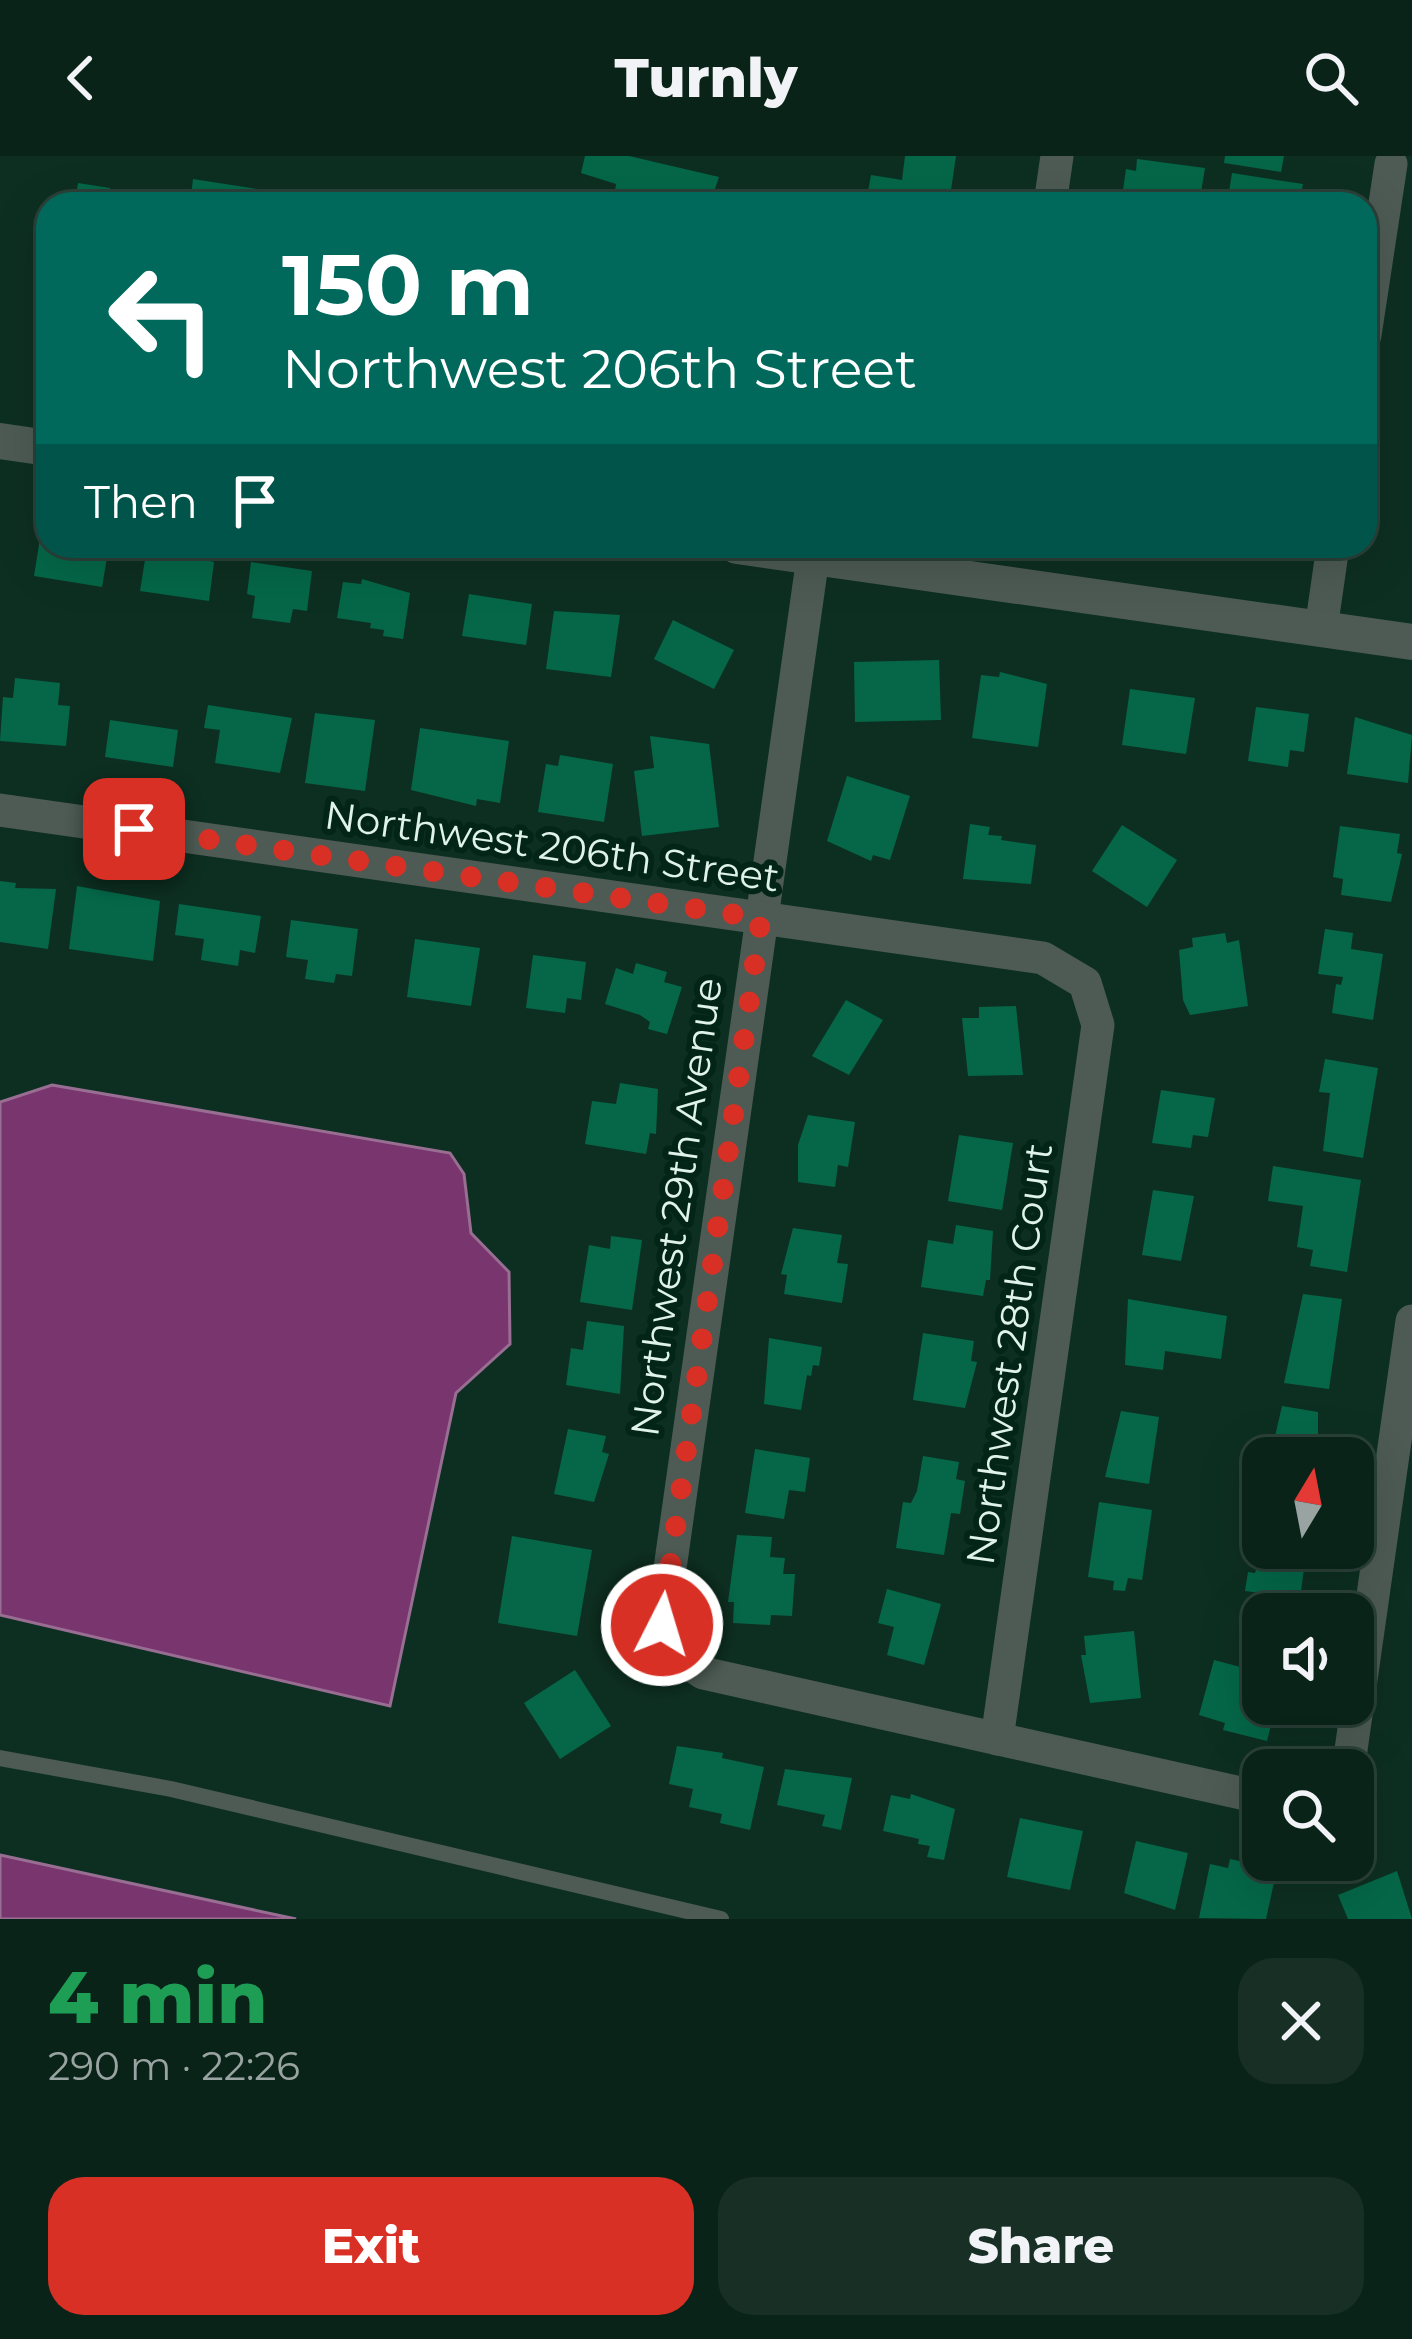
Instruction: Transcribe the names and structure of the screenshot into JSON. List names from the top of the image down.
{
  "streets": {
    "street": ["Northwest 206th Street", "Northwest 29th Avenue", "Northwest 28th Court"]
  },
  "crossings": [
    ["Northwest 206th Street", "Northwest 29th Avenue"],
    ["Northwest 206th Street", "Northwest 28th Court"],
    ["Northwest 29th Avenue", "Northwest 28th Court"]
  ],
  "north": "top",
  "page": {
    "header": "Turnly",
    "turn": ["150 m", "Northwest 206th Street"],
    "then": "Then",
    "heading": ["4 min", "290 m · 22:26"],
    "buttons": ["Exit", "Share"]
  }
}
